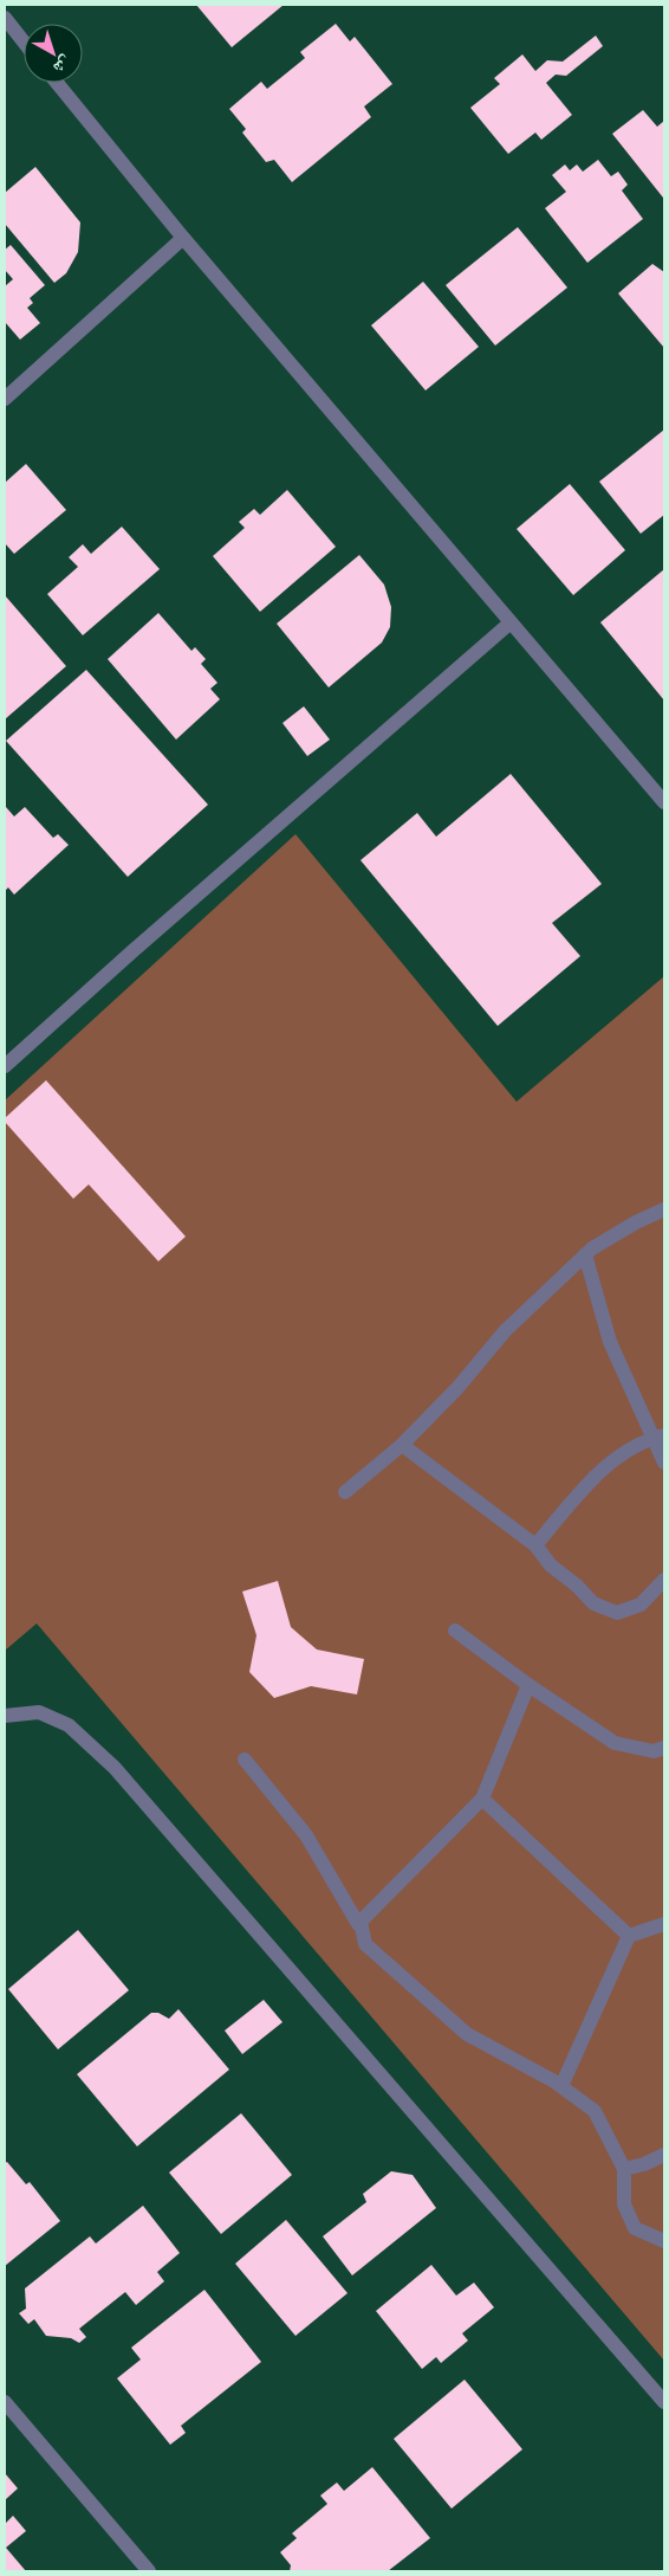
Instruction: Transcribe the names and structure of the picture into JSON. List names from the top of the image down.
{
  "north": "bottom right"
}
